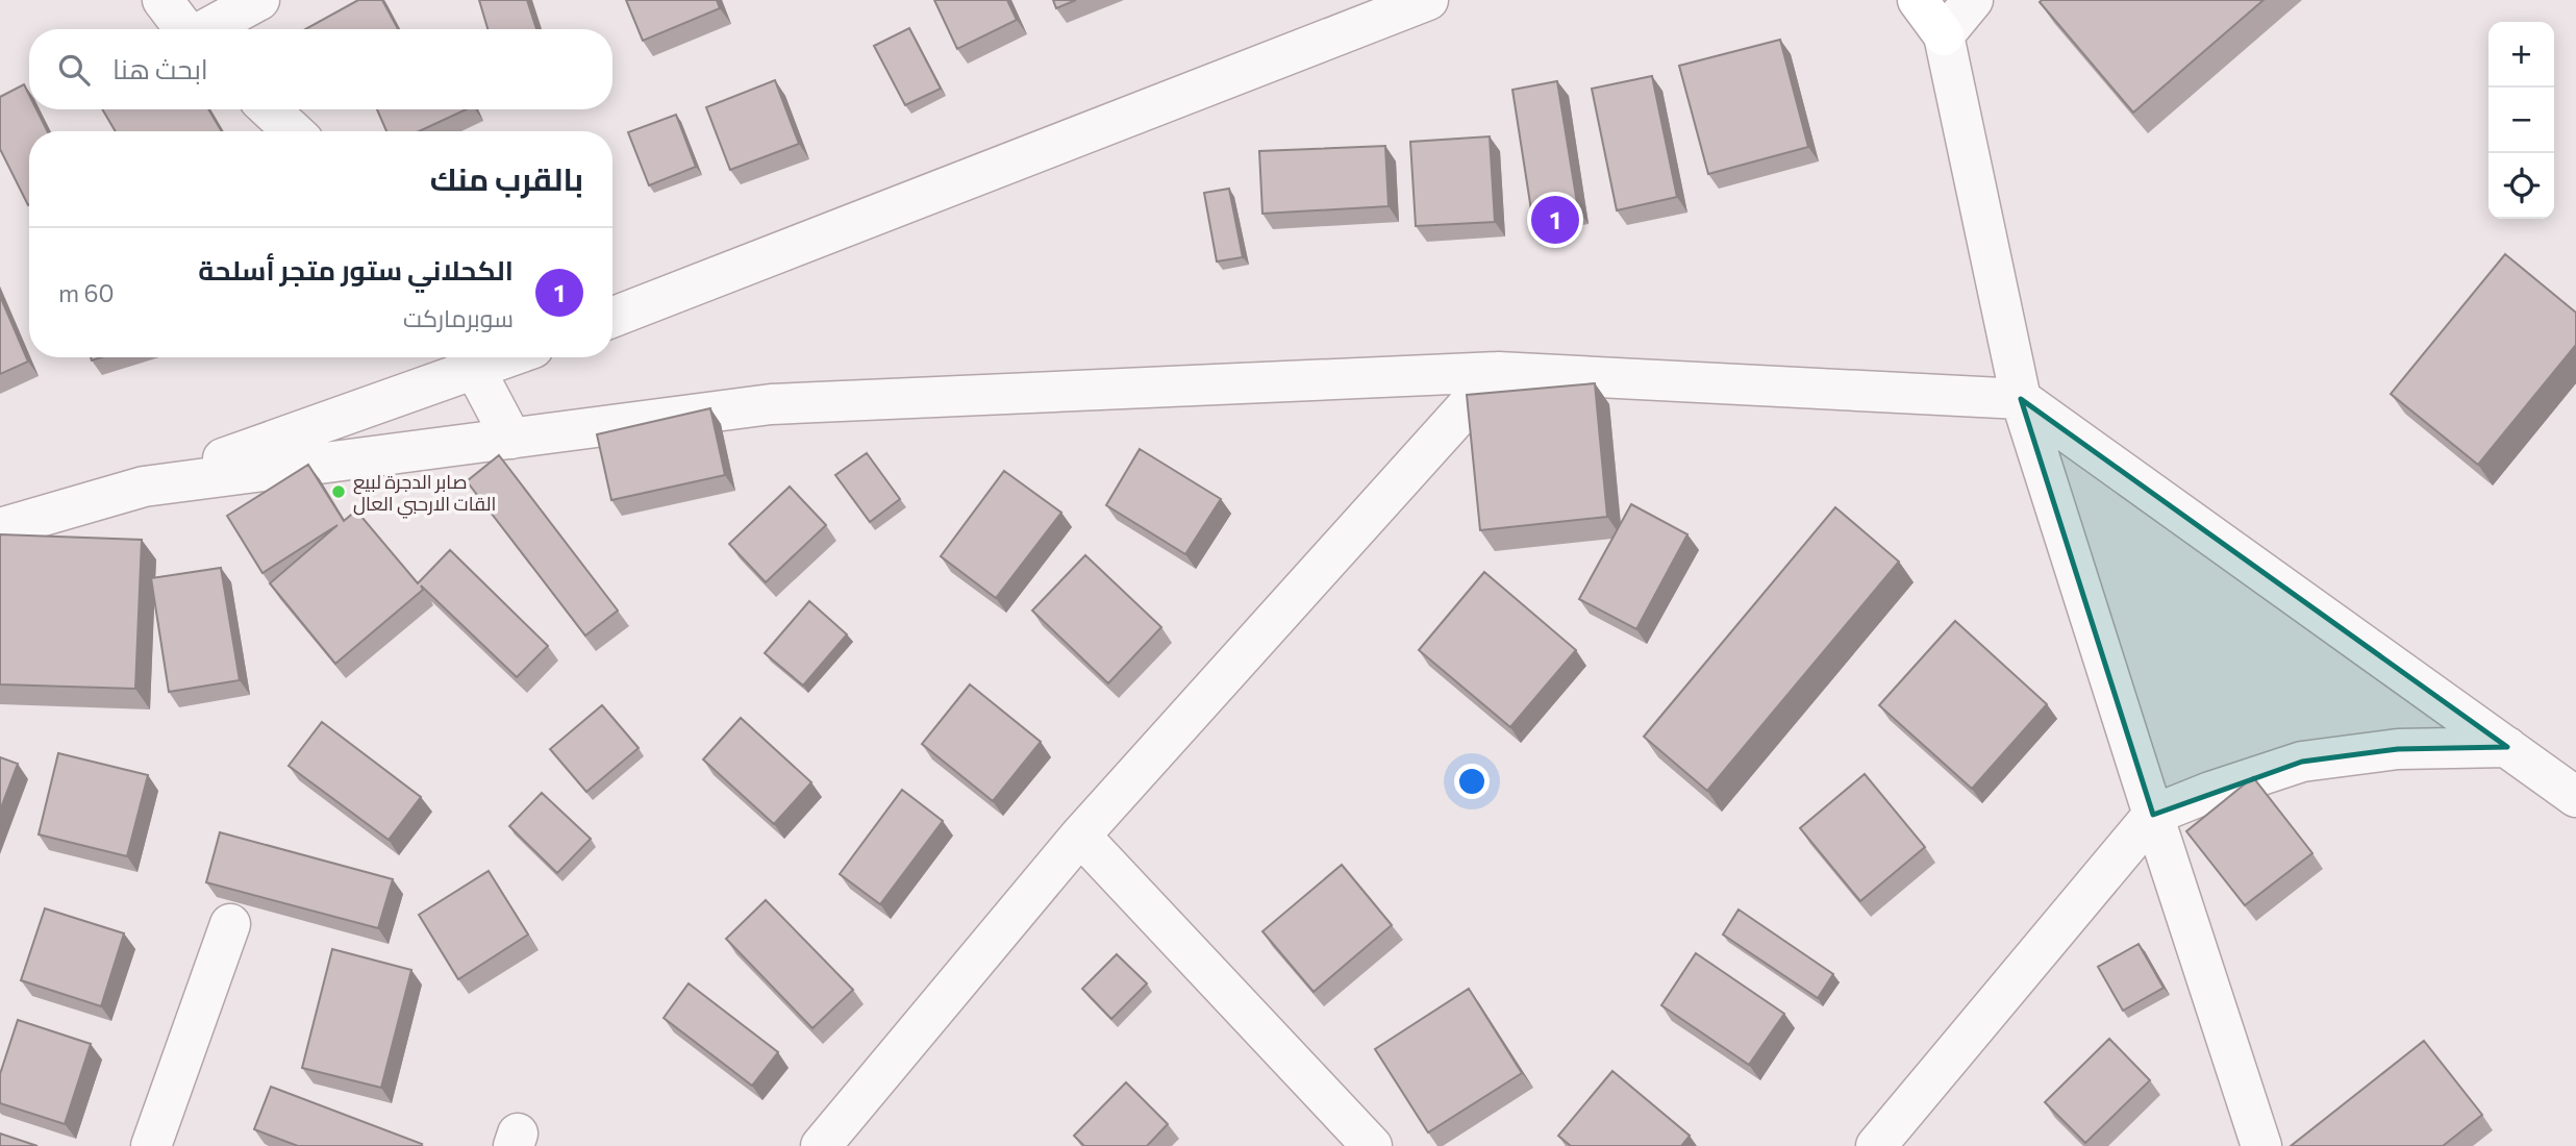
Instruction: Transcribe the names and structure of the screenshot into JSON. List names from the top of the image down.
{
  "places": ["صابر الدجرة لبيع القات الارحبي العال"],
  "page": {
    "map_buttons": ["+", "−"],
    "search": "ابحث هنا",
    "heading": "بالقرب منك",
    "pins": "1",
    "list": [
      {
        "mark": "1",
        "name": "الكحلاني ستور متجر أسلحة",
        "note": "سوبرماركت",
        "value": "60 m"
      }
    ]
  }
}
